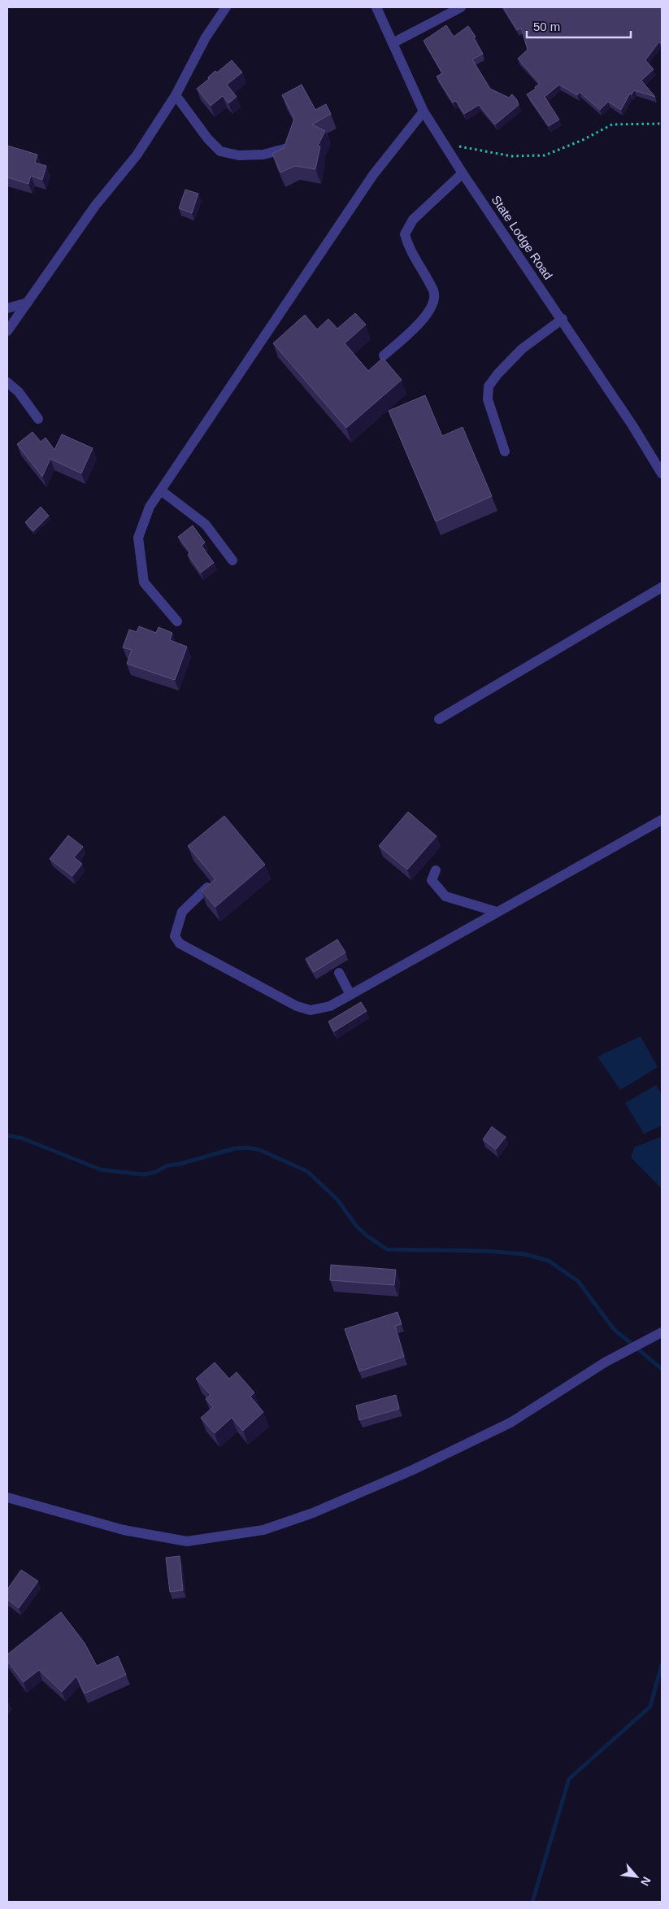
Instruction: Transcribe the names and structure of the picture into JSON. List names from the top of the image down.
{
  "streets": {
    "street": ["State Lodge Road"]
  },
  "scale_bar": "50 m",
  "north": "bottom right"
}
